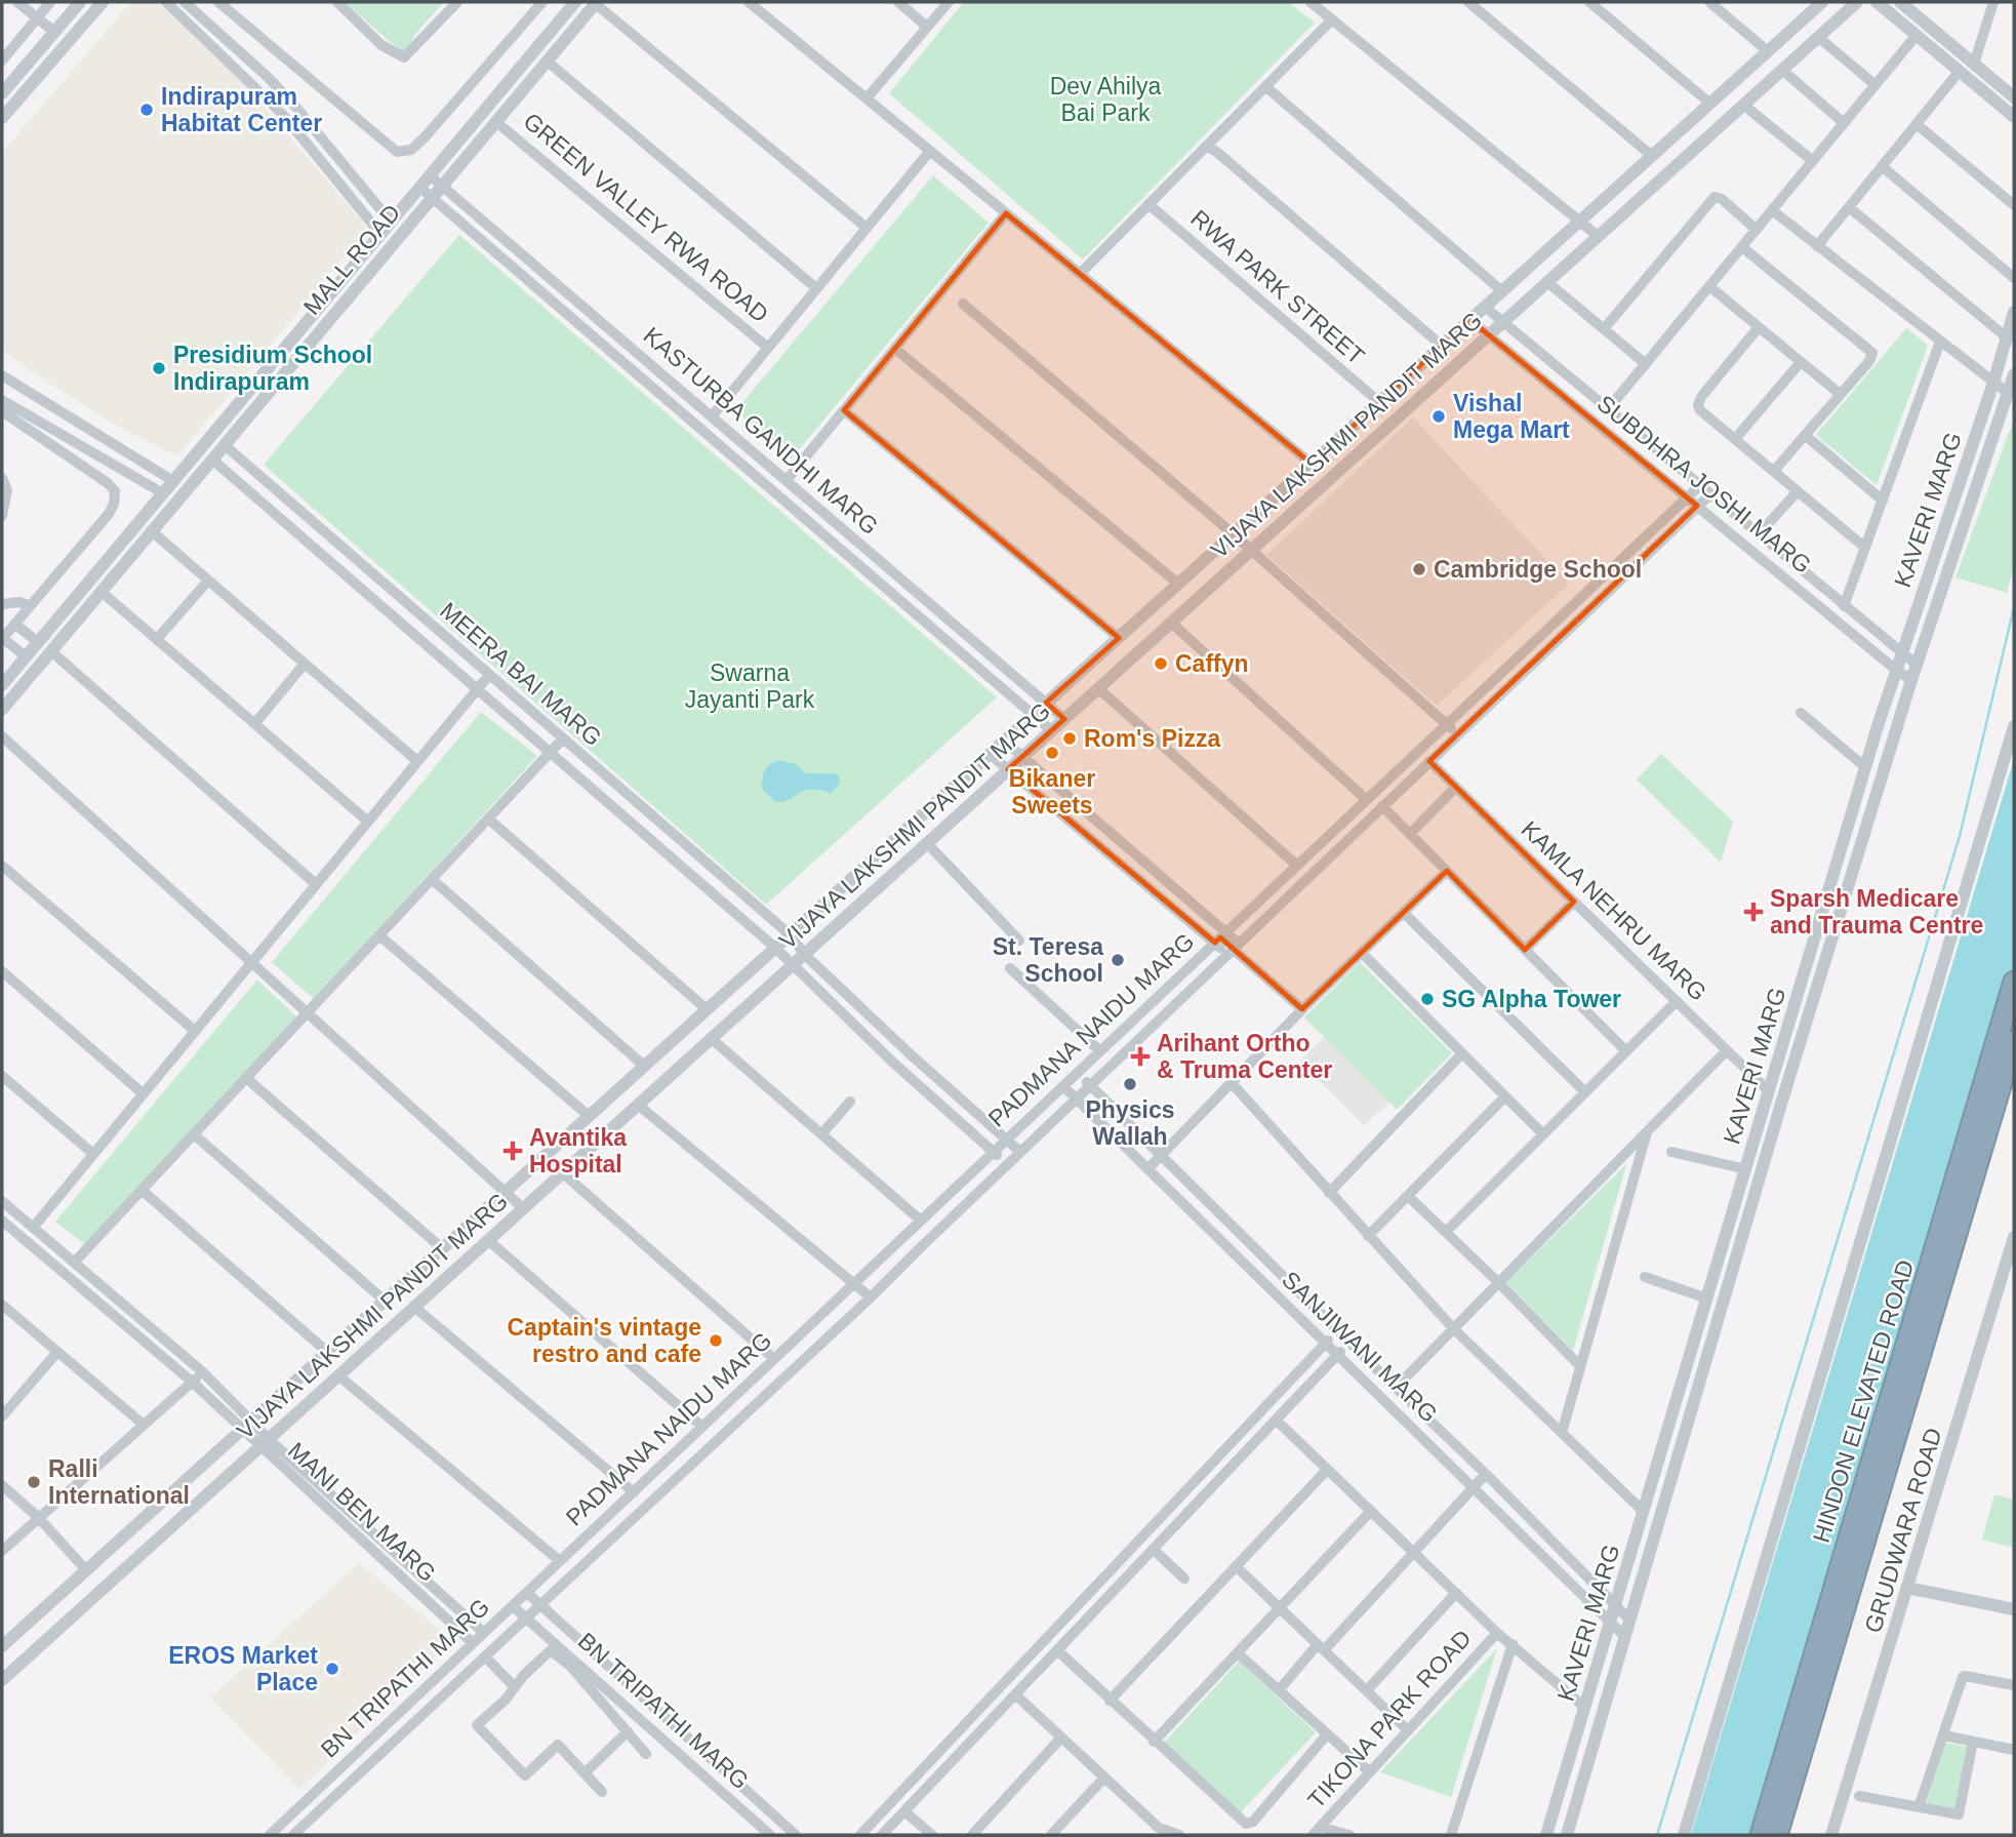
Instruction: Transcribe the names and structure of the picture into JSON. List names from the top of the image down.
{
  "streets": {
    "highway": ["HINDON ELEVATED ROAD"],
    "street": [
      "GREEN VALLEY RWA ROAD",
      "MALL ROAD",
      "RWA PARK STREET",
      "KASTURBA GANDHI MARG",
      "VIJAYA LAKSHMI PANDIT MARG",
      "SUBDHRA JOSHI MARG",
      "KAVERI MARG",
      "MEERA BAI MARG",
      "KAMLA NEHRU MARG",
      "PADMANA NAIDU MARG",
      "SANJIWANI MARG",
      "MANI BEN MARG",
      "GRUDWARA ROAD",
      "BN TRIPATHI MARG",
      "TIKONA PARK ROAD"
    ]
  },
  "crossings": [
    ["GREEN VALLEY RWA ROAD", "MALL ROAD"],
    ["MALL ROAD", "KASTURBA GANDHI MARG"],
    ["MALL ROAD", "MEERA BAI MARG"],
    ["RWA PARK STREET", "VIJAYA LAKSHMI PANDIT MARG"],
    ["KASTURBA GANDHI MARG", "VIJAYA LAKSHMI PANDIT MARG"],
    ["VIJAYA LAKSHMI PANDIT MARG", "SUBDHRA JOSHI MARG"],
    ["VIJAYA LAKSHMI PANDIT MARG", "MEERA BAI MARG"],
    ["VIJAYA LAKSHMI PANDIT MARG", "MANI BEN MARG"],
    ["SUBDHRA JOSHI MARG", "KAVERI MARG"],
    ["SUBDHRA JOSHI MARG", "PADMANA NAIDU MARG"],
    ["KAVERI MARG", "KAMLA NEHRU MARG"],
    ["KAVERI MARG", "SANJIWANI MARG"],
    ["MEERA BAI MARG", "PADMANA NAIDU MARG"],
    ["KAMLA NEHRU MARG", "PADMANA NAIDU MARG"],
    ["PADMANA NAIDU MARG", "SANJIWANI MARG"],
    ["PADMANA NAIDU MARG", "BN TRIPATHI MARG"],
    ["MANI BEN MARG", "BN TRIPATHI MARG"]
  ],
  "parks": ["Dev Ahilya Bai Park", "Swarna Jayanti Park"],
  "places": {
    "other": [
      "Indirapuram Habitat Center",
      "Presidium School Indirapuram",
      "Vishal Mega Mart",
      "Cambridge School",
      "Caffyn",
      "Rom's Pizza",
      "Bikaner Sweets",
      "St. Teresa School",
      "SG Alpha Tower",
      "Physics Wallah",
      "Captain's vintage restro and cafe",
      "Ralli International",
      "EROS Market Place"
    ],
    "health": ["Sparsh Medicare and Trauma Centre", "Arihant Ortho & Truma Center", "Avantika Hospital"]
  }
}
